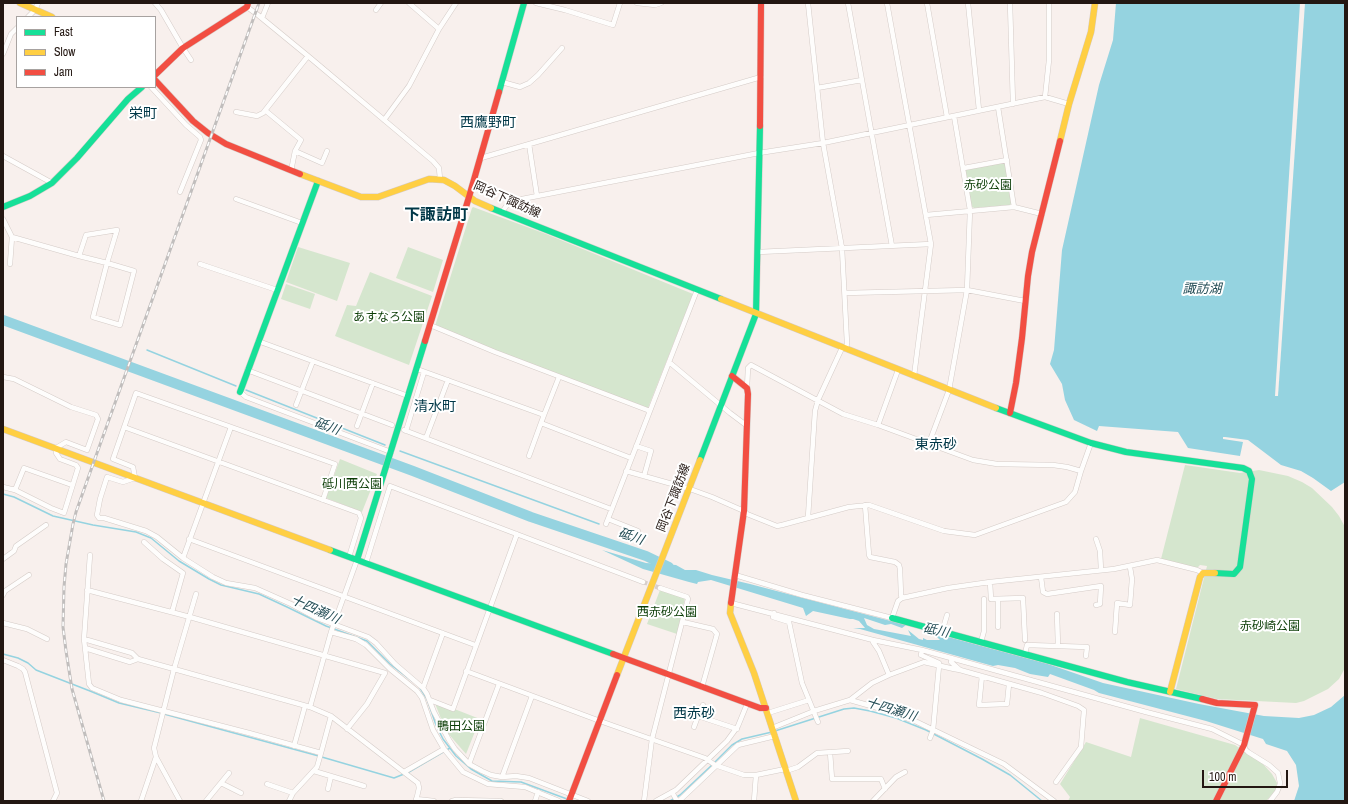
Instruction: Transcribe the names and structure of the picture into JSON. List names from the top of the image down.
{
  "streets": {
    "street": ["岡谷下諏訪線"]
  },
  "districts": [
    "栄町",
    "西鷹野町",
    "下諏訪町",
    "清水町",
    "東赤砂",
    "西赤砂"
  ],
  "water": ["諏訪湖", "砥川", "十四瀬川"],
  "parks": [
    "赤砂公園",
    "あすなろ公園",
    "砥川西公園",
    "西赤砂公園",
    "赤砂崎公園",
    "鴨田公園"
  ],
  "legend": ["Fast", "Slow", "Jam"],
  "scale_bar": "100 m"
}
